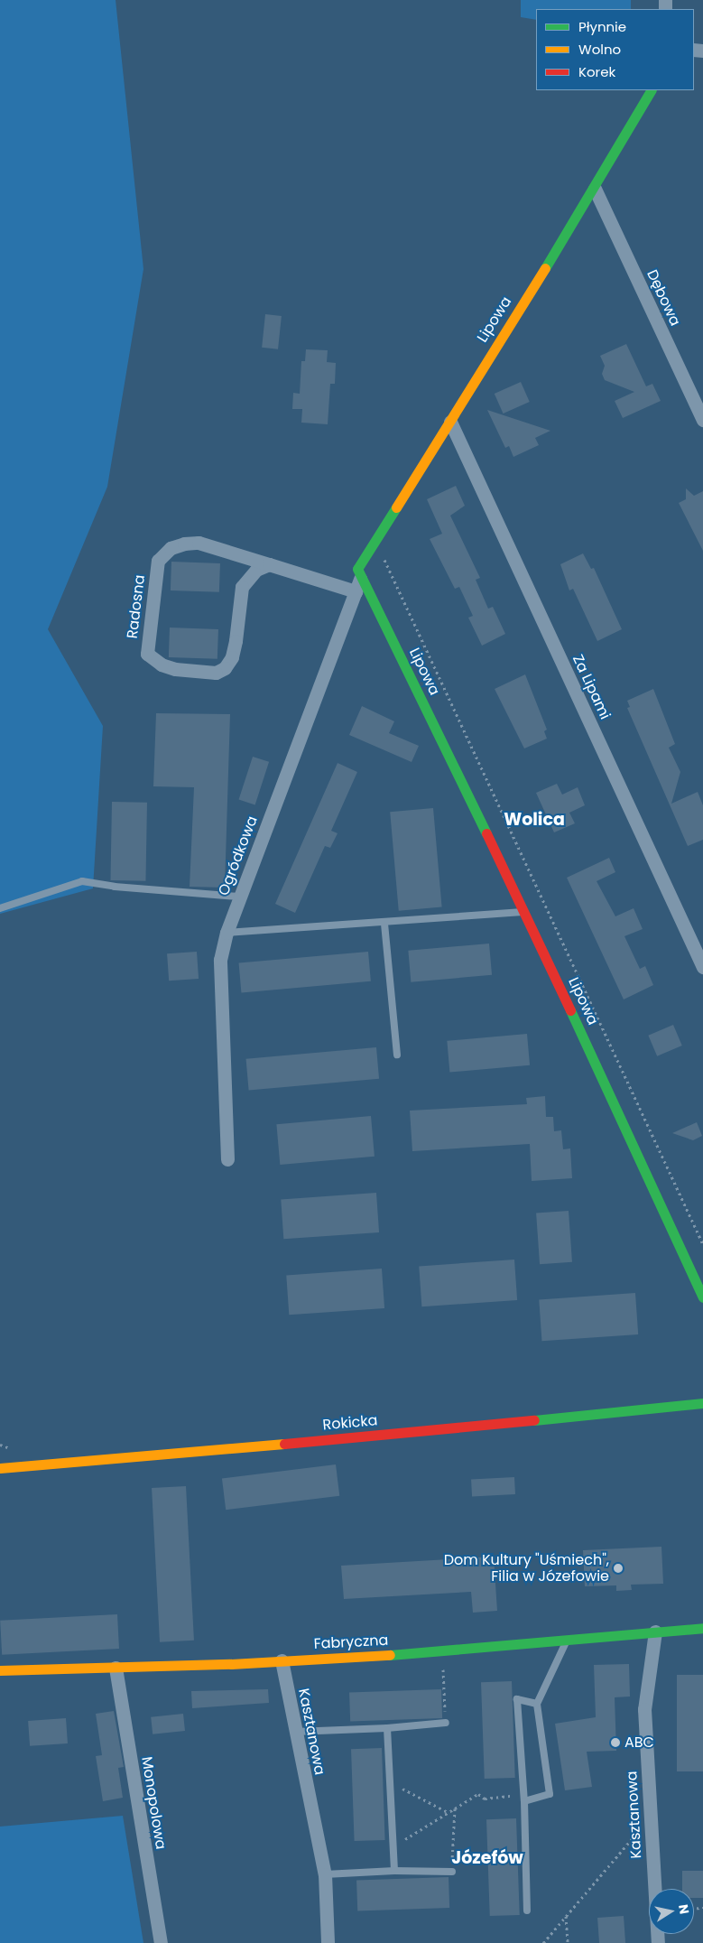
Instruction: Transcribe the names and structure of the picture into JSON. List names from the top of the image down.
{
  "streets": {
    "street": [
      "Dębowa",
      "Lipowa",
      "Radosna",
      "Za Lipami",
      "Ogródkowa",
      "Rokicka",
      "Fabryczna",
      "Kasztanowa",
      "Monopolowa"
    ]
  },
  "crossings": [
    ["Dębowa", "Lipowa"],
    ["Lipowa", "Radosna"],
    ["Lipowa", "Za Lipami"],
    ["Lipowa", "Ogródkowa"],
    ["Radosna", "Ogródkowa"],
    ["Fabryczna", "Kasztanowa"],
    ["Fabryczna", "Monopolowa"]
  ],
  "districts": ["Wolica", "Józefów"],
  "places": ["Dom Kultury \"Uśmiech\", Filia w Józefowie", "ABC"],
  "legend": ["Płynnie", "Wolno", "Korek"],
  "north": "right"
}
